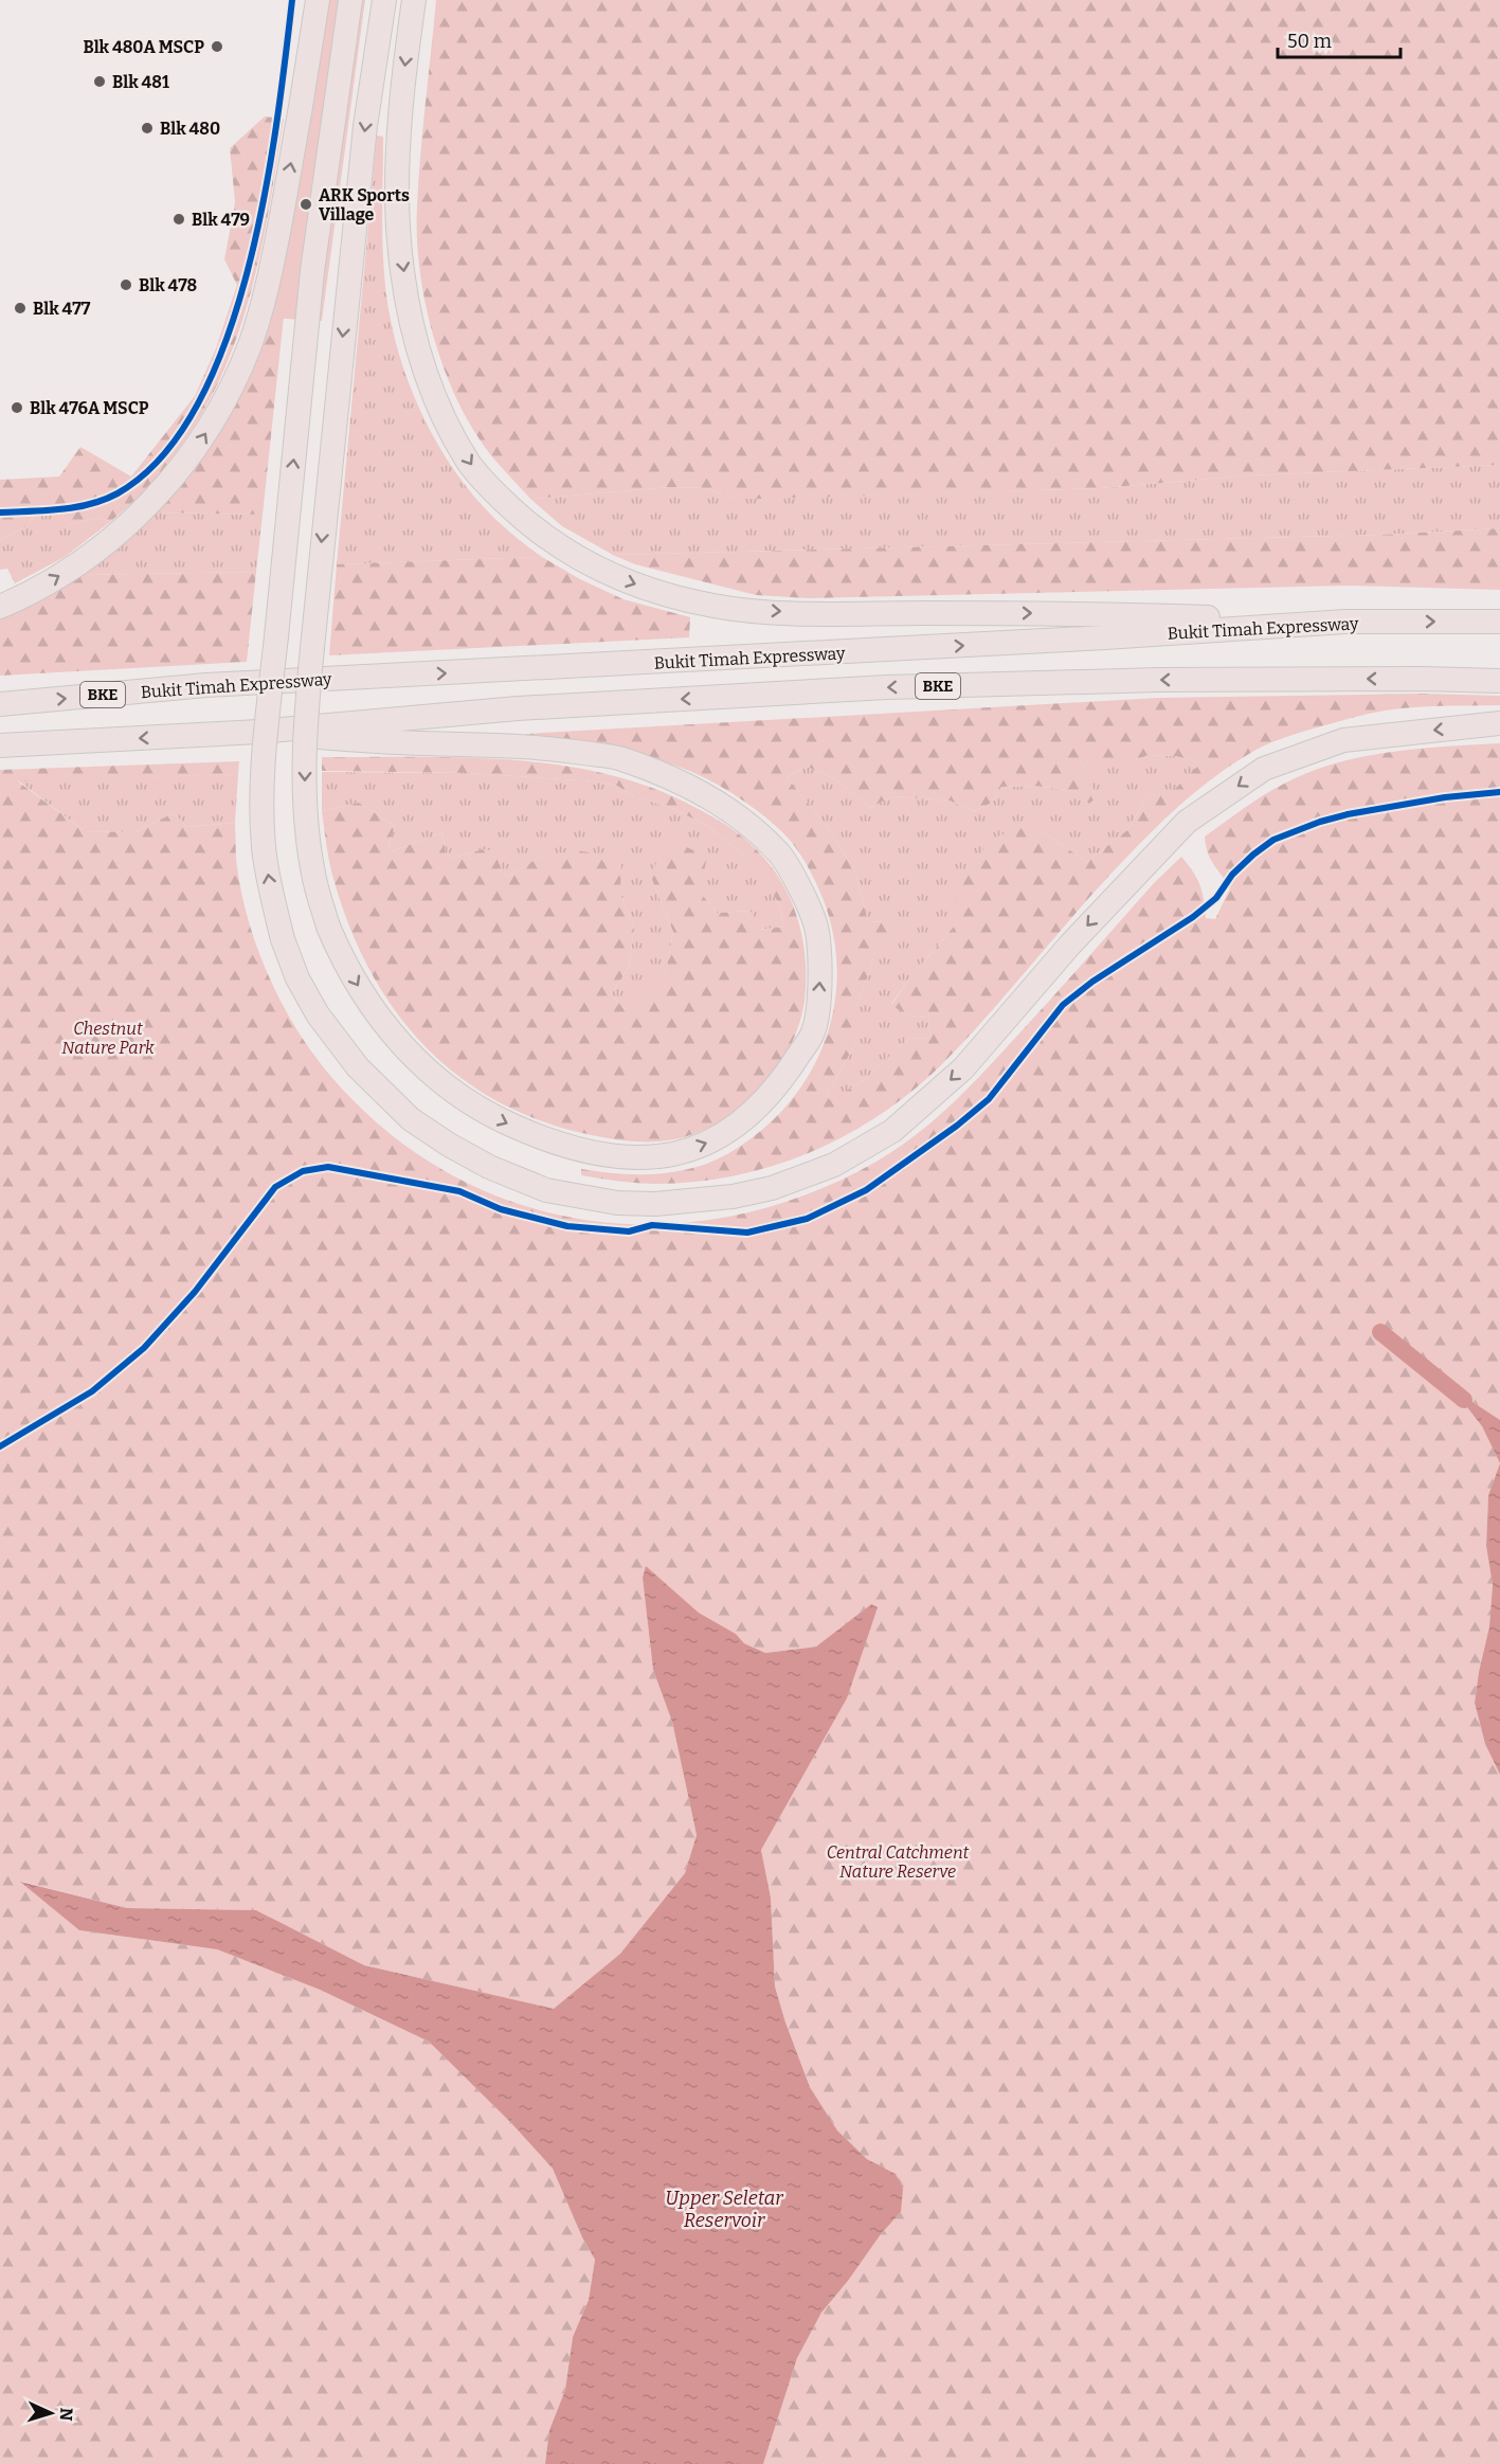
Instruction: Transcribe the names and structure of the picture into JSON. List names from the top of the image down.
{
  "streets": {
    "highway": ["Bukit Timah Expressway", "BKE"]
  },
  "water": ["Upper Seletar Reservoir"],
  "parks": ["Chestnut Nature Park", "Central Catchment Nature Reserve"],
  "places": [
    "Blk 480A MSCP",
    "Blk 481",
    "Blk 480",
    "ARK Sports Village",
    "Blk 479",
    "Blk 478",
    "Blk 477",
    "Blk 476A MSCP"
  ],
  "scale_bar": "50 m",
  "north": "right"
}
